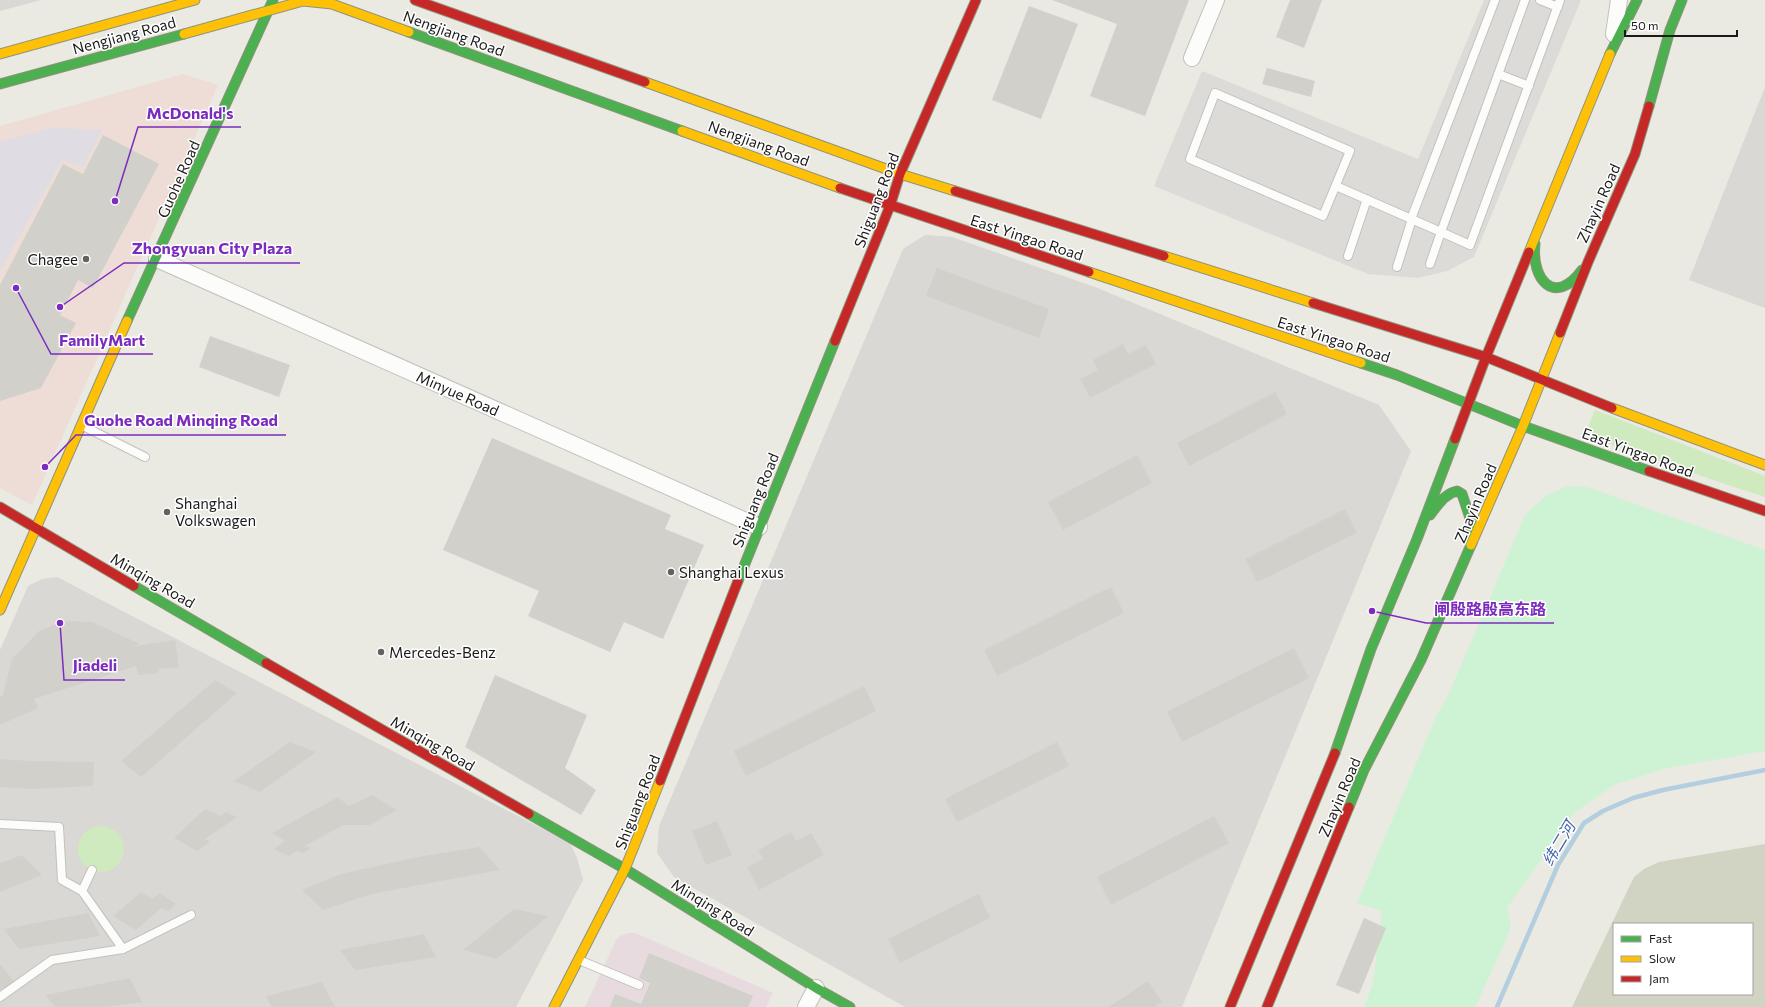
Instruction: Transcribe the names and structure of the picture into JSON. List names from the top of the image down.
{
  "streets": {
    "main road": [
      "Nengjiang Road",
      "Guohe Road",
      "Shiguang Road",
      "Zhayin Road",
      "East Yingao Road",
      "Minqing Road"
    ],
    "street": ["Minyue Road"]
  },
  "crossings": [
    ["Nengjiang Road", "Guohe Road"],
    ["Nengjiang Road", "Shiguang Road"],
    ["Nengjiang Road", "East Yingao Road"],
    ["Guohe Road", "Minyue Road"],
    ["Guohe Road", "Minqing Road"],
    ["Shiguang Road", "East Yingao Road"],
    ["Shiguang Road", "Minyue Road"],
    ["Shiguang Road", "Minqing Road"],
    ["Zhayin Road", "East Yingao Road"]
  ],
  "water": ["纬二河"],
  "places": [
    "McDonald's",
    "Chagee",
    "FamilyMart",
    "Zhongyuan City Plaza",
    "Guohe Road Minqing Road",
    "Shanghai Volkswagen",
    "Shanghai Lexus",
    "闸殷路殷高东路",
    "Jiadeli",
    "Mercedes-Benz"
  ],
  "legend": ["Fast", "Slow", "Jam"],
  "scale_bar": "50 m"
}
